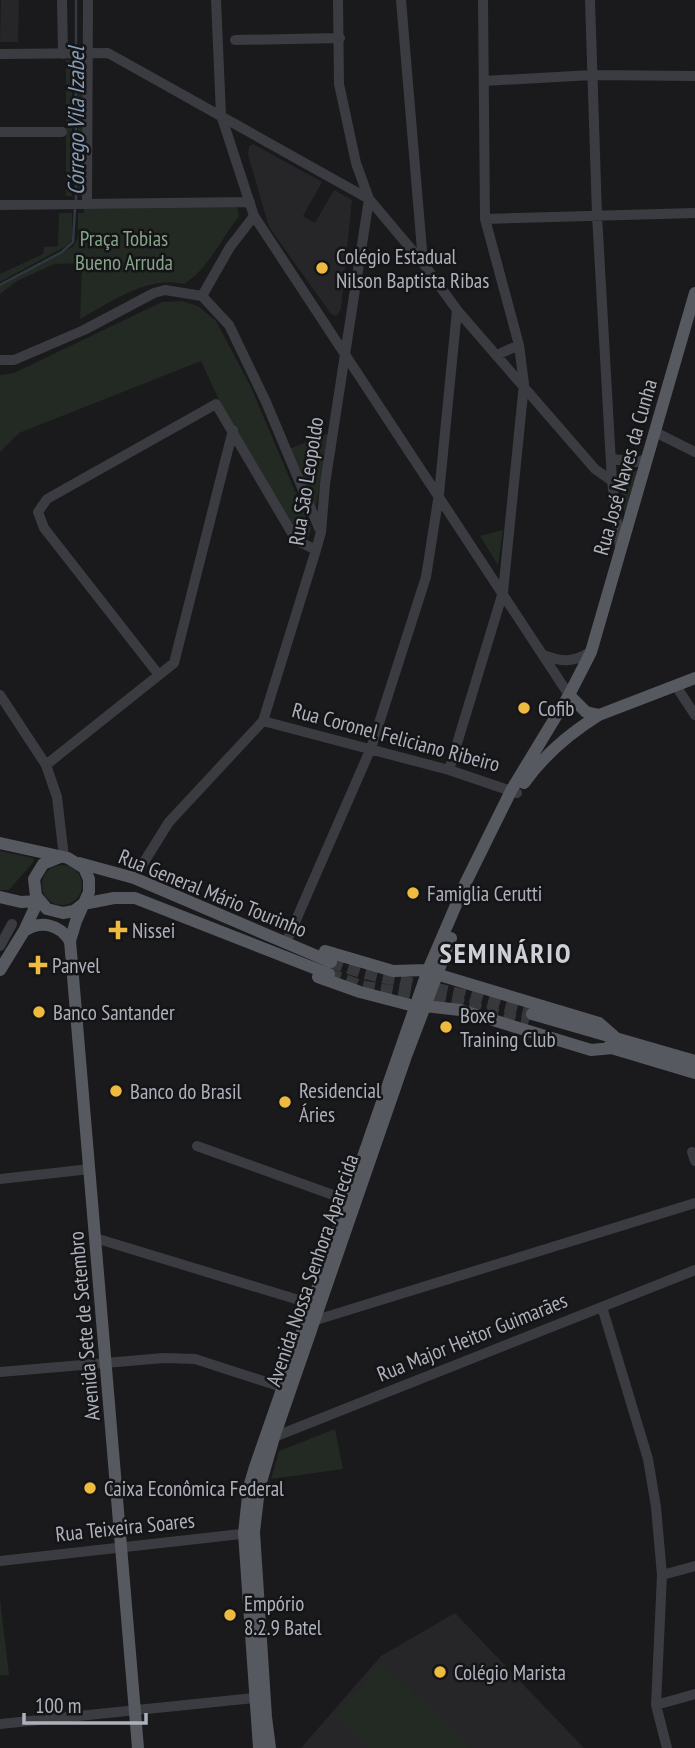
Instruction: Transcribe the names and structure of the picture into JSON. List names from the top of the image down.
{
  "streets": {
    "main road": [
      "Rua José Naves da Cunha",
      "Rua General Mário Tourinho",
      "Avenida Nossa Senhora Aparecida",
      "Avenida Sete de Setembro"
    ],
    "street": [
      "Rua São Leopoldo",
      "Rua Coronel Feliciano Ribeiro",
      "Rua Major Heitor Guimarães",
      "Rua Teixeira Soares"
    ]
  },
  "crossings": [
    ["Rua José Naves da Cunha", "Rua Coronel Feliciano Ribeiro"],
    ["Rua José Naves da Cunha", "Avenida Nossa Senhora Aparecida"],
    ["Rua São Leopoldo", "Rua Coronel Feliciano Ribeiro"],
    ["Rua São Leopoldo", "Rua General Mário Tourinho"],
    ["Rua Coronel Feliciano Ribeiro", "Avenida Nossa Senhora Aparecida"],
    ["Rua General Mário Tourinho", "Avenida Sete de Setembro"],
    ["Avenida Nossa Senhora Aparecida", "Rua Major Heitor Guimarães"],
    ["Avenida Nossa Senhora Aparecida", "Rua Teixeira Soares"],
    ["Avenida Sete de Setembro", "Rua Teixeira Soares"]
  ],
  "districts": ["SEMINÁRIO"],
  "water": ["Córrego Vila Izabel"],
  "parks": ["Praça Tobias Bueno Arruda"],
  "places": {
    "other": [
      "Colégio Estadual Nilson Baptista Ribas",
      "Cofib",
      "Famiglia Cerutti",
      "Banco Santander",
      "Boxe Training Club",
      "Banco do Brasil",
      "Residencial Áries",
      "Caixa Econômica Federal",
      "Empório 8.2.9 Batel",
      "Colégio Marista"
    ],
    "health": ["Nissei", "Panvel"]
  },
  "scale_bar": "100 m"
}
